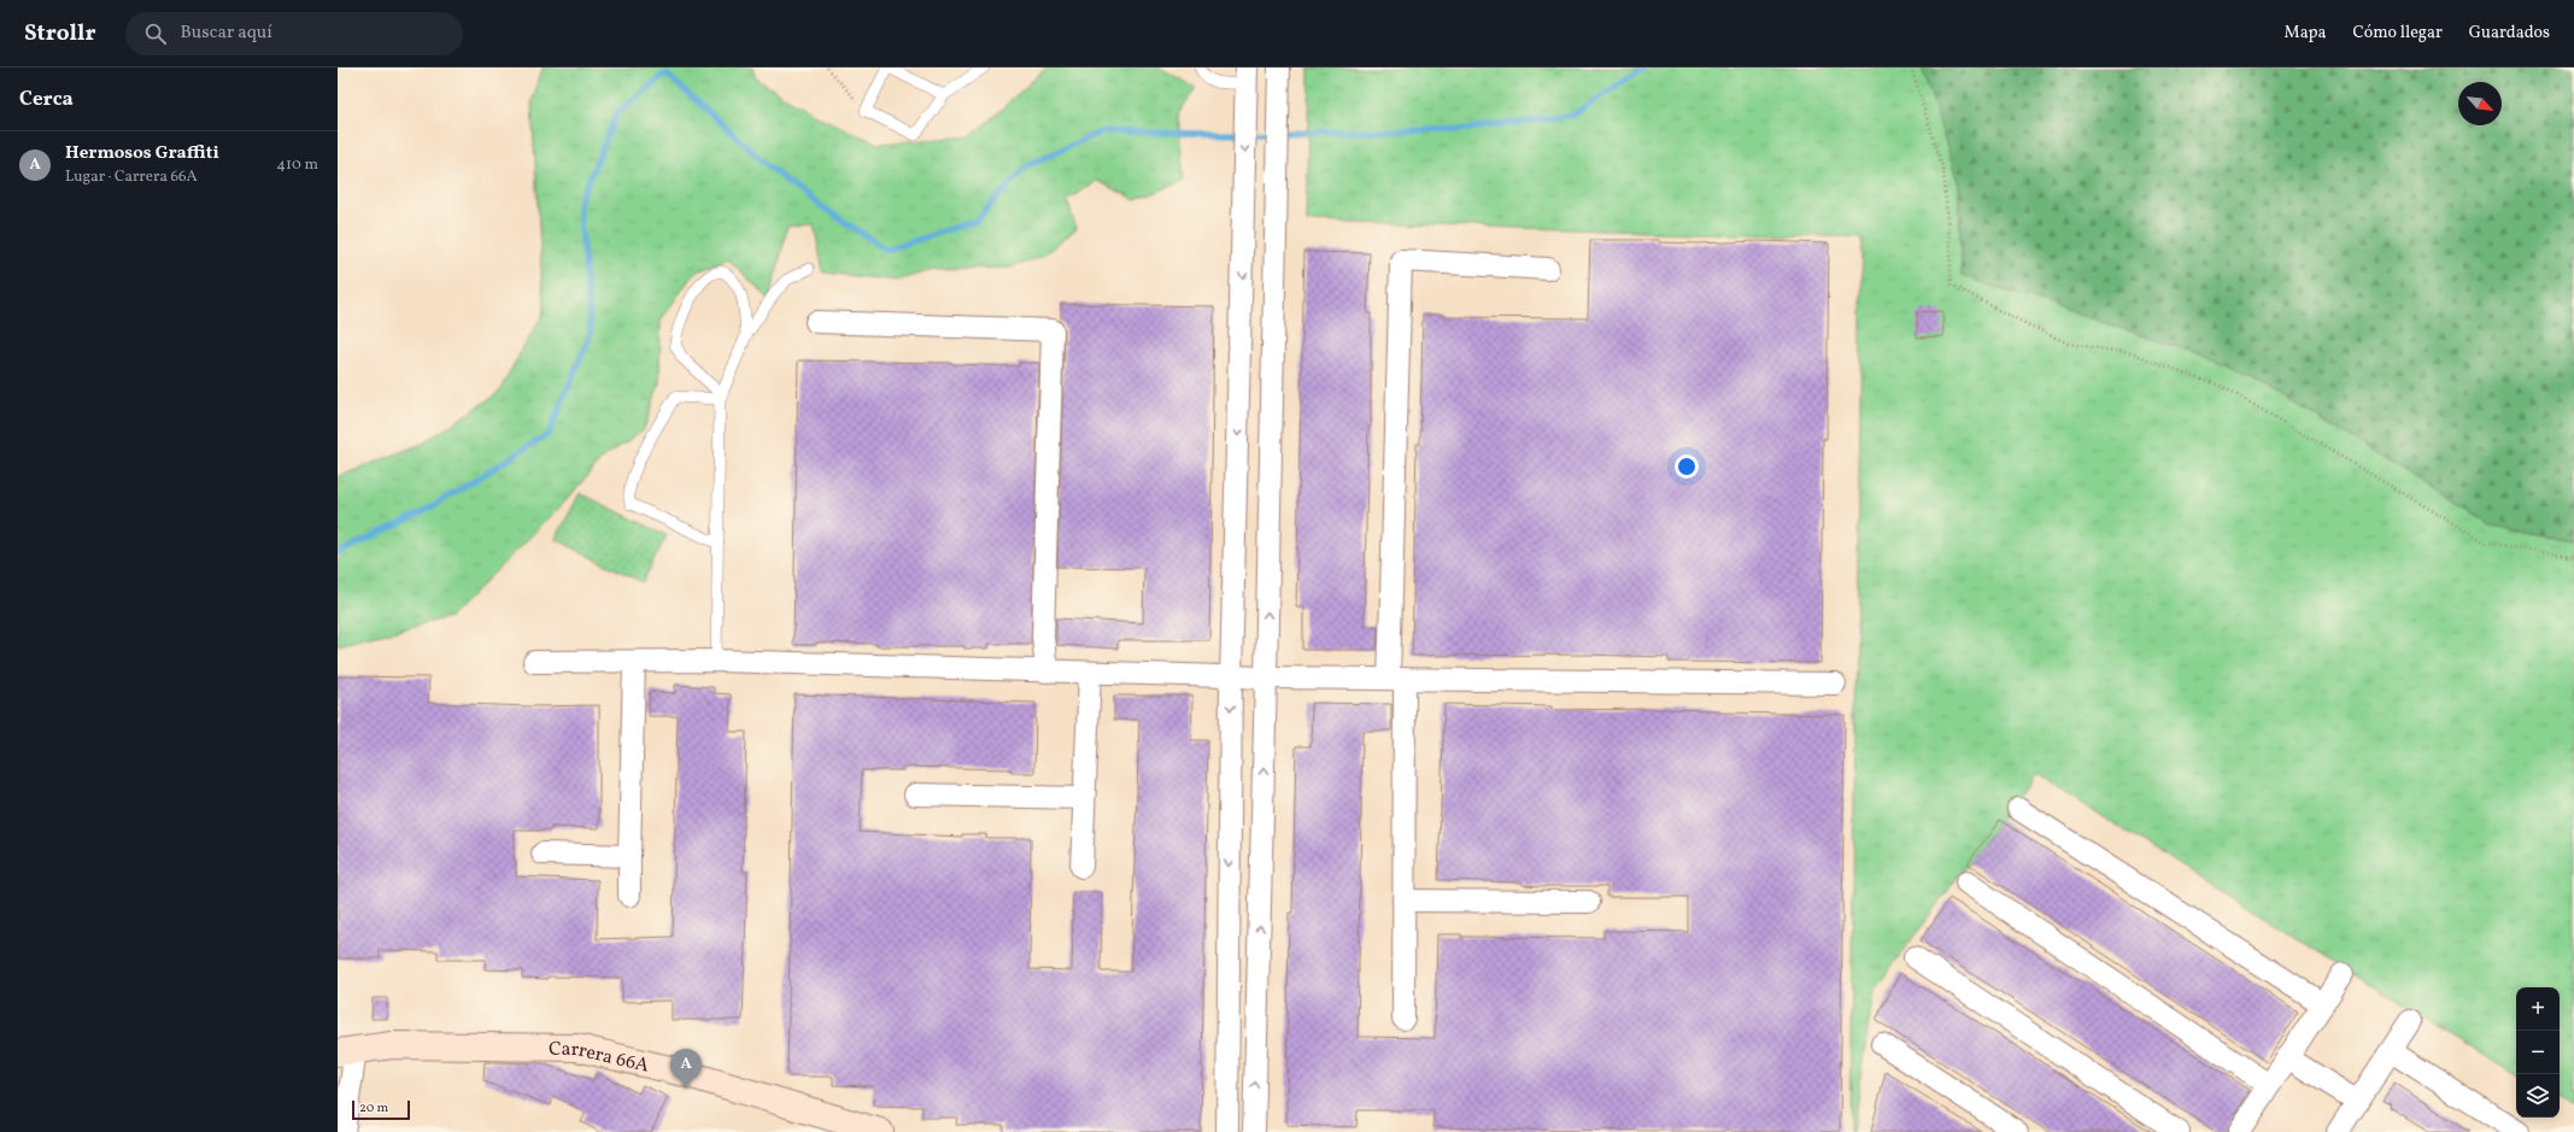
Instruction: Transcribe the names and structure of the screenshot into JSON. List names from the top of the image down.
{
  "streets": {
    "street": ["Carrera 66A"]
  },
  "scale_bar": "20 m",
  "north": "bottom right",
  "page": {
    "header": "Strollr",
    "search": "Buscar aquí",
    "nav": ["Mapa", "Cómo llegar", "Guardados"],
    "heading": "Cerca",
    "list": [
      {
        "mark": "A",
        "name": "Hermosos Graffiti",
        "note": "Lugar · Carrera 66A",
        "value": "410 m"
      }
    ],
    "map_buttons": ["+", "−"],
    "pins": "A",
    "scale": "20 m"
  }
}
